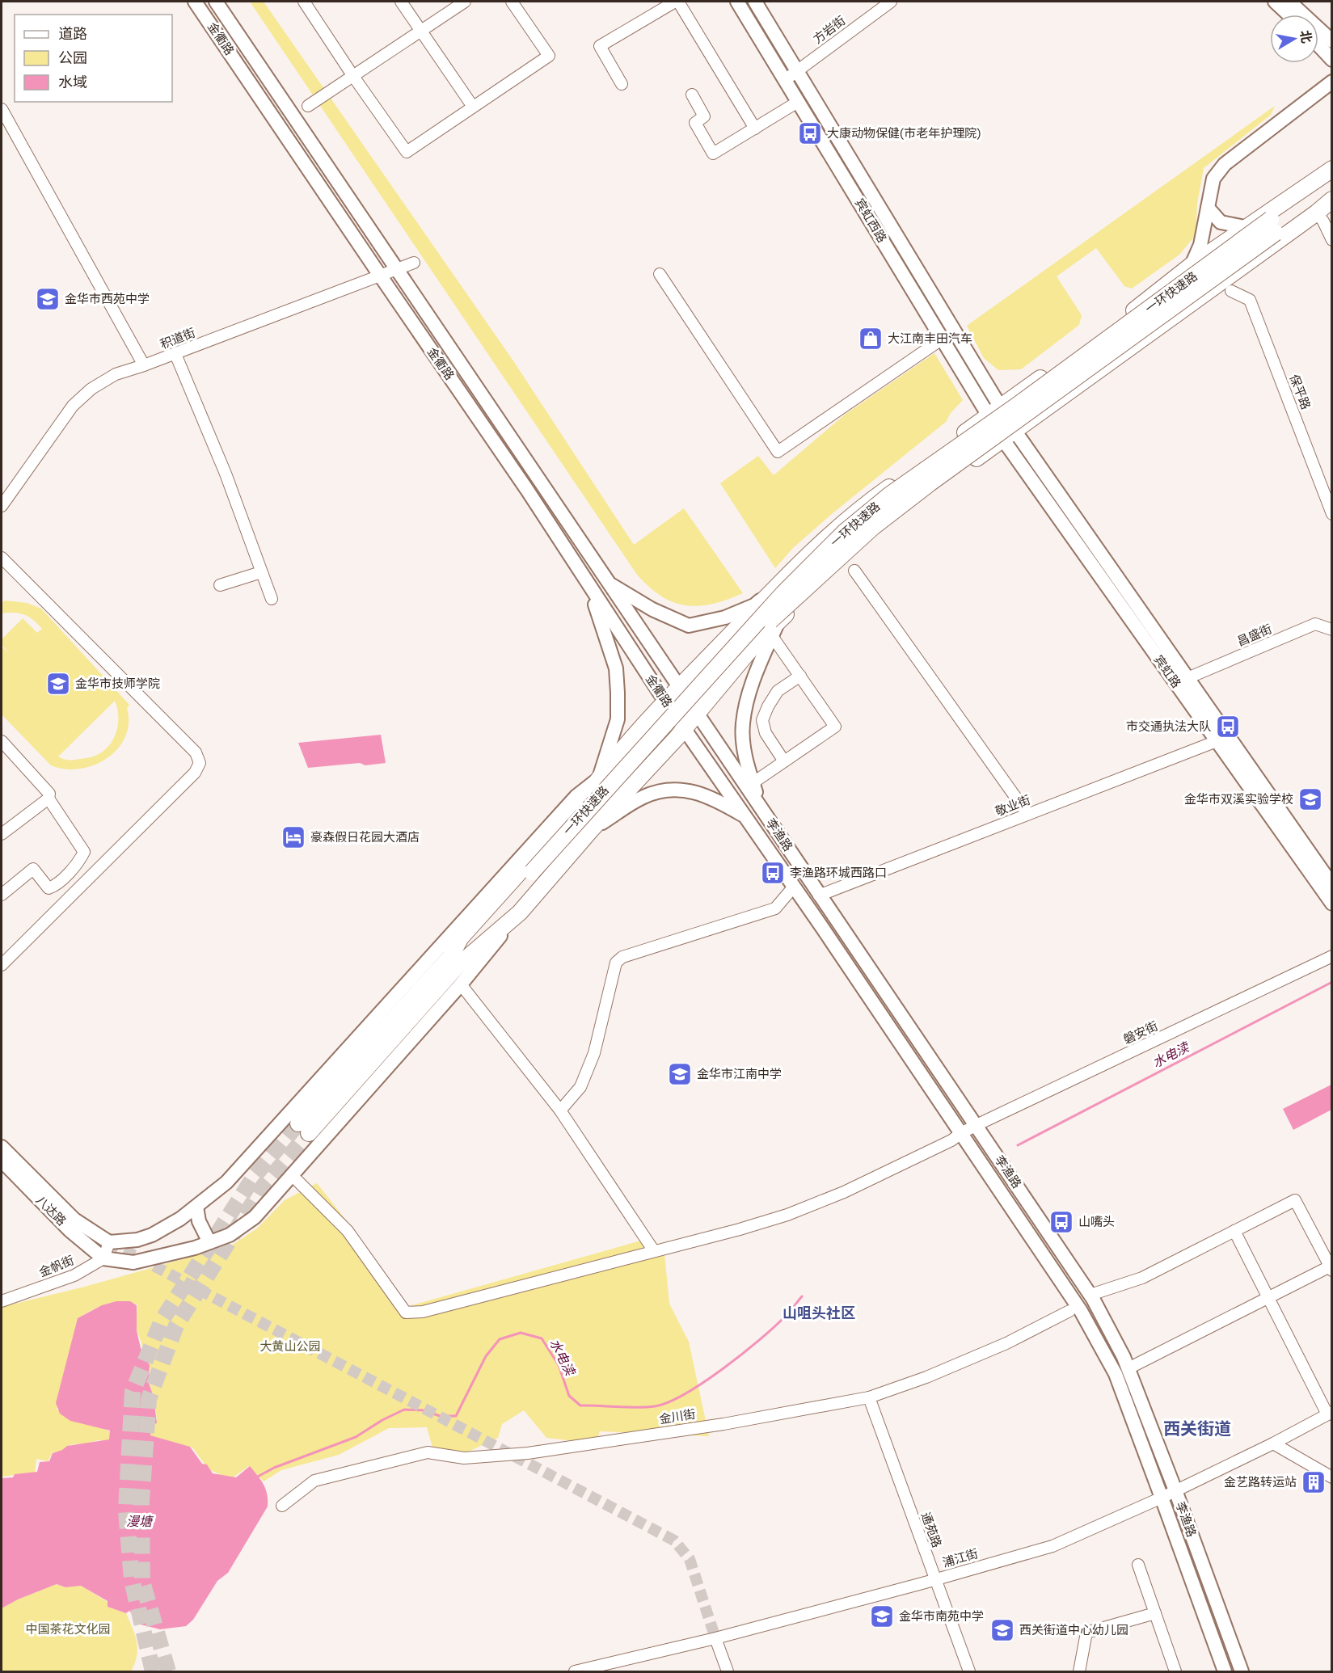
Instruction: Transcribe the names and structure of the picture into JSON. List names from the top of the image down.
{
  "streets": {
    "highway": ["一环快速路"],
    "main road": [
      "金衢路",
      "宾虹西路",
      "宾虹路",
      "李渔路",
      "八达路"
    ],
    "street": [
      "方岩街",
      "积道街",
      "保平路",
      "昌盛街",
      "敬业街",
      "磐安街",
      "金帆街",
      "金川街",
      "通苑路",
      "浦江街"
    ]
  },
  "crossings": [
    ["方岩街", "宾虹西路"],
    ["金衢路", "积道街"],
    ["金衢路", "李渔路"],
    ["宾虹西路", "宾虹路"],
    ["昌盛街", "宾虹路"],
    ["宾虹路", "敬业街"],
    ["敬业街", "李渔路"],
    ["李渔路", "磐安街"],
    ["李渔路", "浦江街"],
    ["八达路", "金帆街"],
    ["金川街", "通苑路"],
    ["通苑路", "浦江街"]
  ],
  "districts": ["山咀头社区", "西关街道"],
  "water": ["水电渎", "漫塘"],
  "parks": ["大黄山公园", "中国茶花文化园"],
  "places": {
    "bus stop": [
      "大康动物保健(市老年护理院)",
      "市交通执法大队",
      "李渔路环城西路口",
      "山嘴头"
    ],
    "school or university": [
      "金华市西苑中学",
      "金华市技师学院",
      "金华市双溪实验学校",
      "金华市江南中学",
      "金华市南苑中学",
      "西关街道中心幼儿园"
    ],
    "shop": ["大江南丰田汽车"],
    "hotel": ["豪森假日花园大酒店"],
    "building": ["金艺路转运站"]
  },
  "legend": ["道路", "公园", "水域"],
  "north": "right"
}
